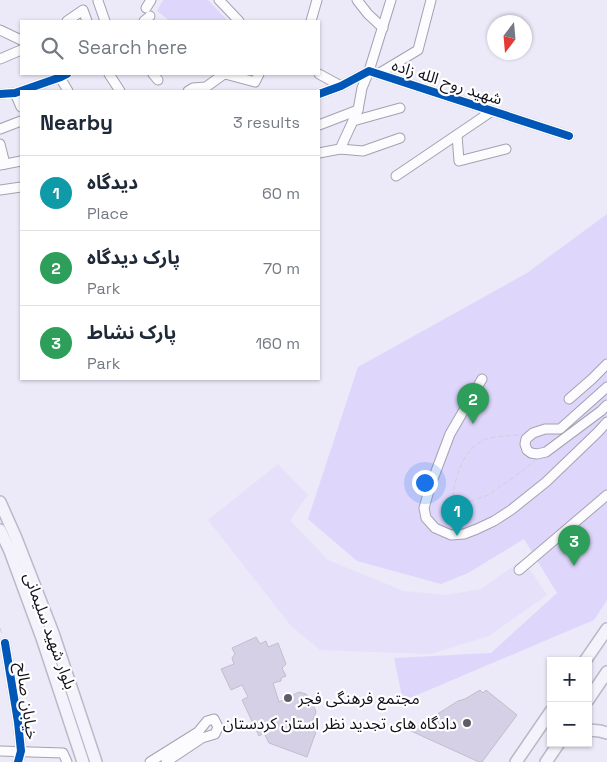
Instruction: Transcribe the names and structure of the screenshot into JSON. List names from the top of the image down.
{
  "streets": {
    "main road": ["بلوار شهید سلیمانی"],
    "street": ["شهید روح الله زاده", "خیابان صالح"]
  },
  "places": ["مجتمع فرهنگی فجر", "دادگاه های تجدید نظر استان کردستان"],
  "north": "bottom",
  "page": {
    "search": "Search here",
    "heading": ["Nearby", "3 results"],
    "list": [
      {
        "mark": "1",
        "name": "دیدگاه",
        "note": "Place",
        "value": "60 m"
      },
      {
        "mark": "2",
        "name": "پارک دیدگاه",
        "note": "Park",
        "value": "70 m"
      },
      {
        "mark": "3",
        "name": "پارک نشاط",
        "note": "Park",
        "value": "160 m"
      }
    ],
    "pins": ["2", "1", "3"],
    "map_buttons": ["+", "−"]
  }
}
